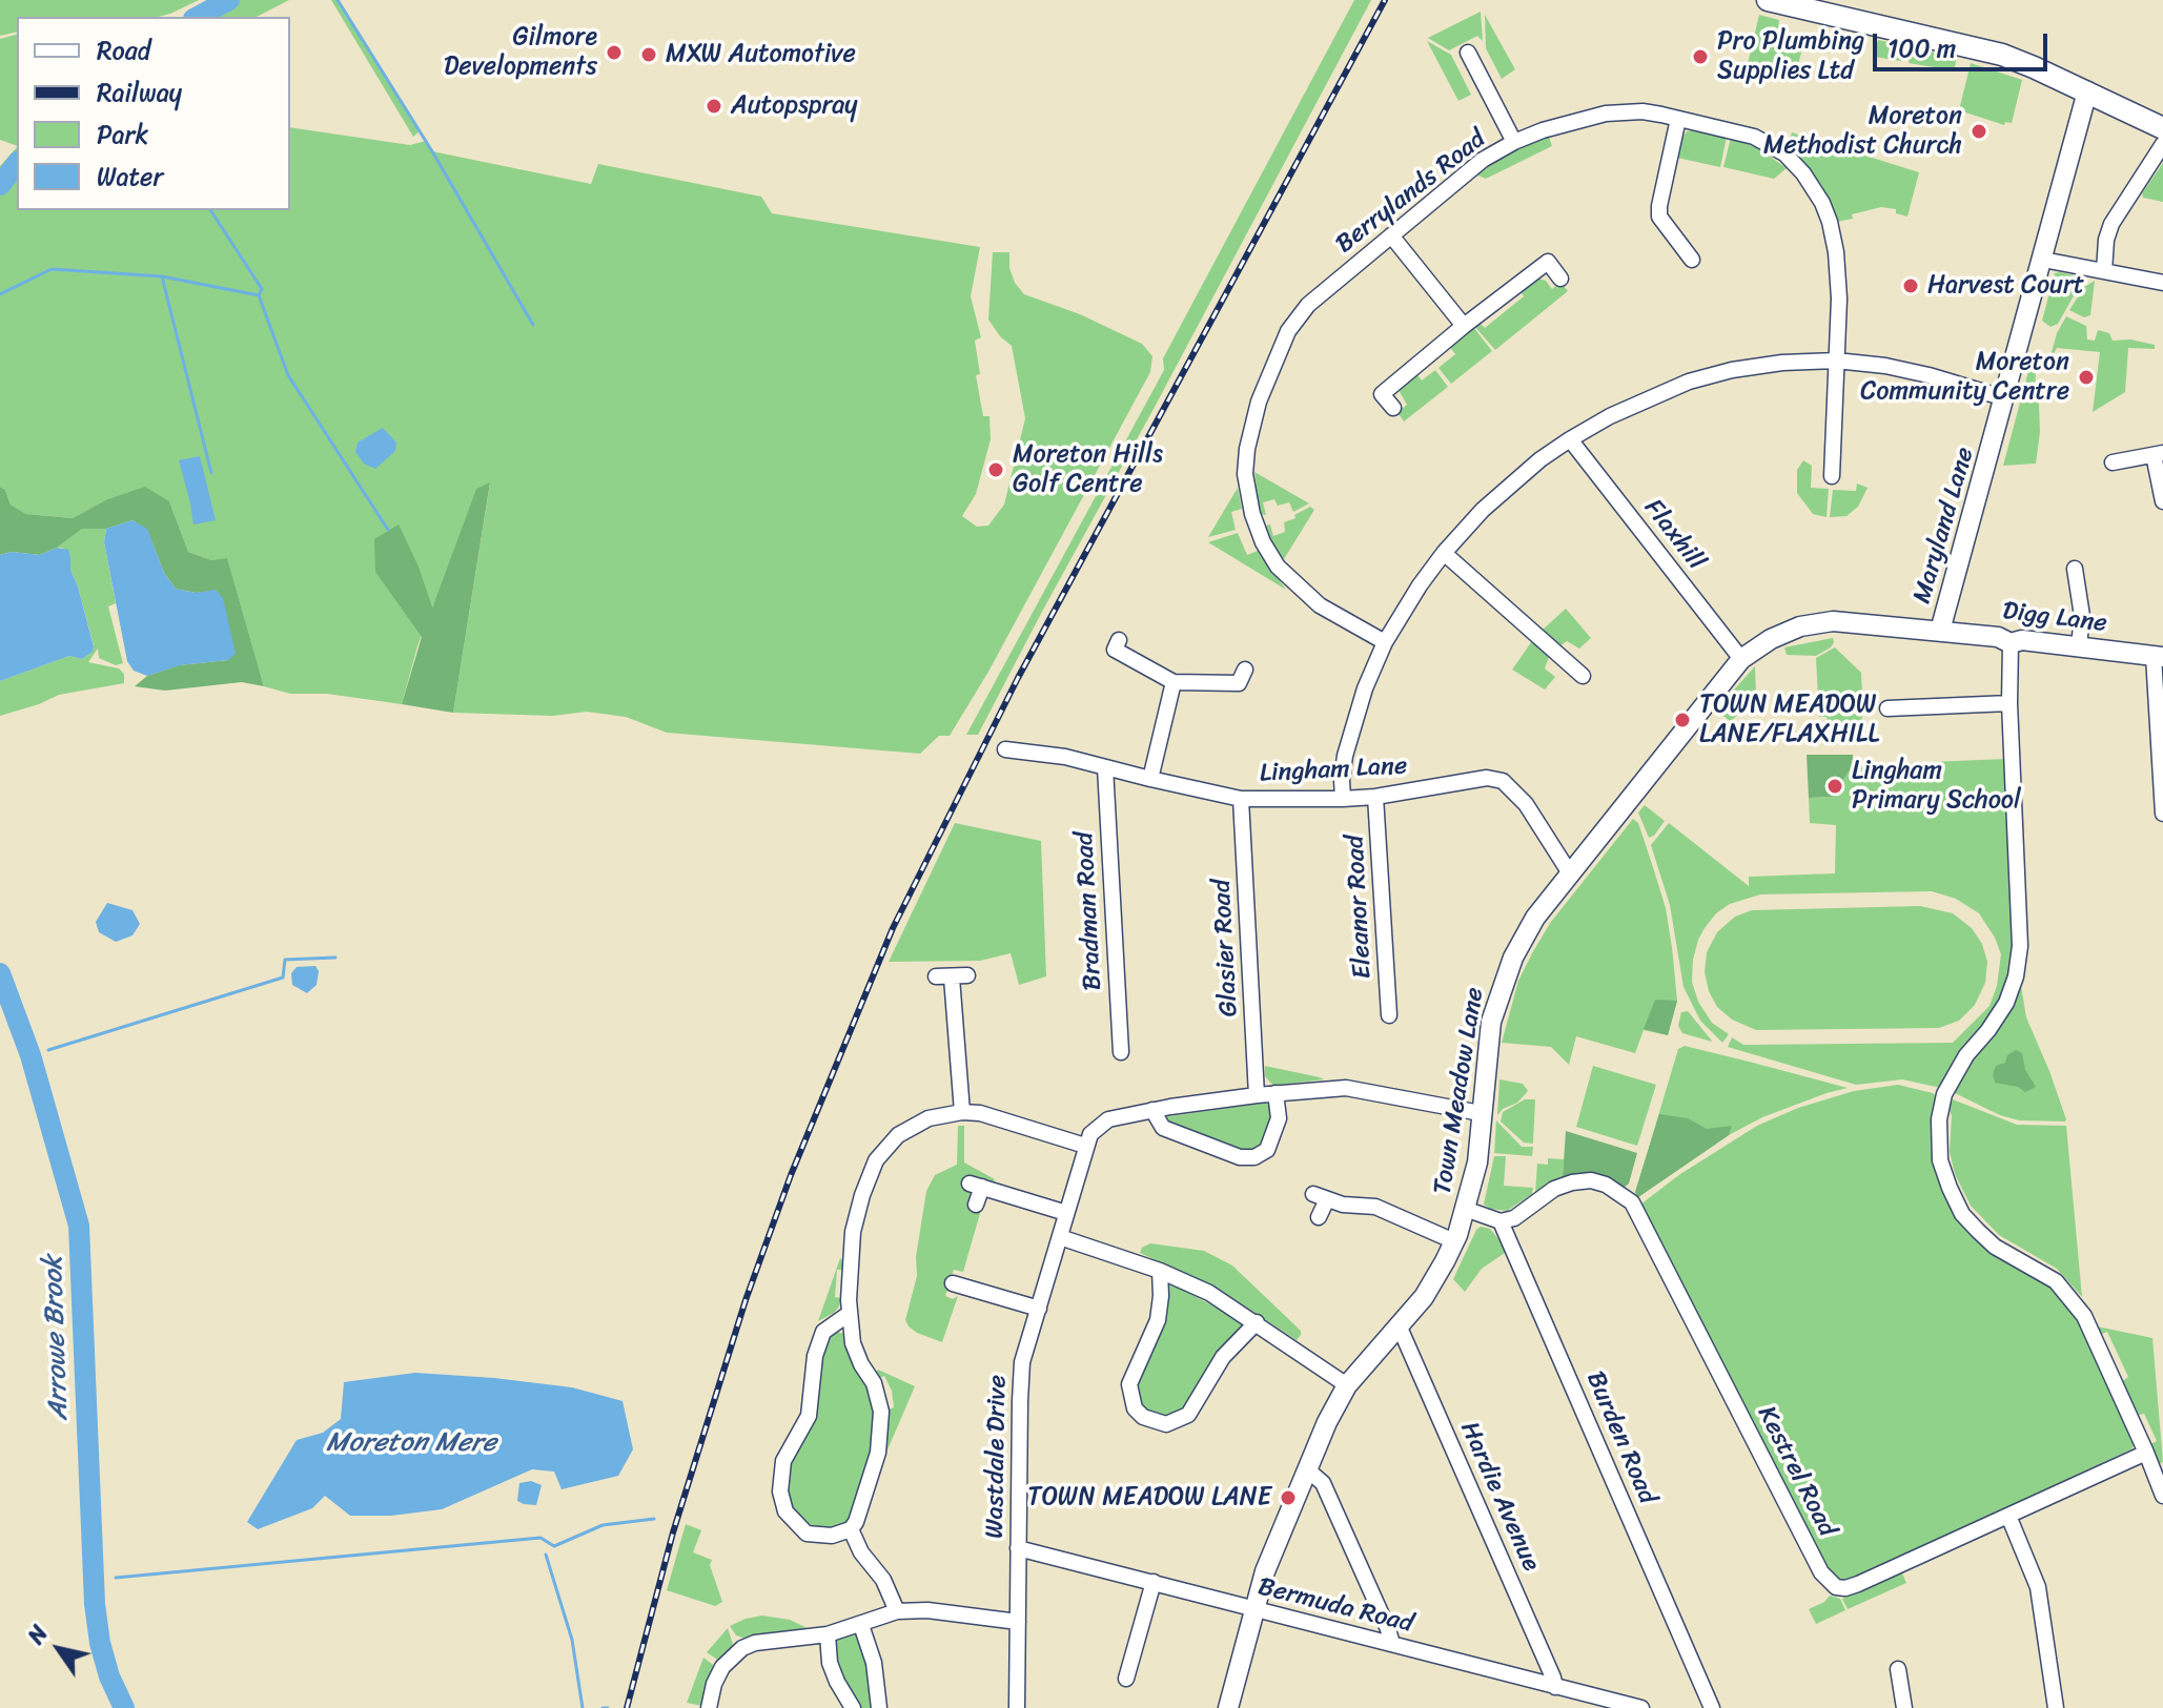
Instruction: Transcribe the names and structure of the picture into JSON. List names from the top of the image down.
{
  "streets": {
    "street": [
      "Berrylands Road",
      "Maryland Lane",
      "Flaxhill",
      "Digg Lane",
      "Lingham Lane",
      "Eleanor Road",
      "Bradman Road",
      "Glasier Road",
      "Town Meadow Lane",
      "Burden Road",
      "Wastdale Drive",
      "Kestrel Road",
      "Hardie Avenue",
      "Bermuda Road"
    ]
  },
  "crossings": [
    ["Maryland Lane", "Digg Lane"],
    ["Maryland Lane", "Town Meadow Lane"],
    ["Flaxhill", "Town Meadow Lane"],
    ["Digg Lane", "Town Meadow Lane"],
    ["Lingham Lane", "Eleanor Road"],
    ["Lingham Lane", "Bradman Road"],
    ["Lingham Lane", "Glasier Road"],
    ["Lingham Lane", "Town Meadow Lane"],
    ["Town Meadow Lane", "Hardie Avenue"],
    ["Town Meadow Lane", "Bermuda Road"],
    ["Burden Road", "Kestrel Road"],
    ["Wastdale Drive", "Bermuda Road"],
    ["Hardie Avenue", "Bermuda Road"]
  ],
  "water": ["Arrowe Brook", "Moreton Mere"],
  "places": [
    "Gilmore Developments",
    "MXW Automotive",
    "Pro Plumbing Supplies Ltd",
    "Autopspray",
    "Moreton Methodist Church",
    "Harvest Court",
    "Moreton Community Centre",
    "Moreton Hills Golf Centre",
    "TOWN MEADOW LANE/FLAXHILL",
    "Lingham Primary School",
    "TOWN MEADOW LANE"
  ],
  "legend": [
    "Road",
    "Railway",
    "Park",
    "Water"
  ],
  "scale_bar": "100 m",
  "north": "top left"
}
